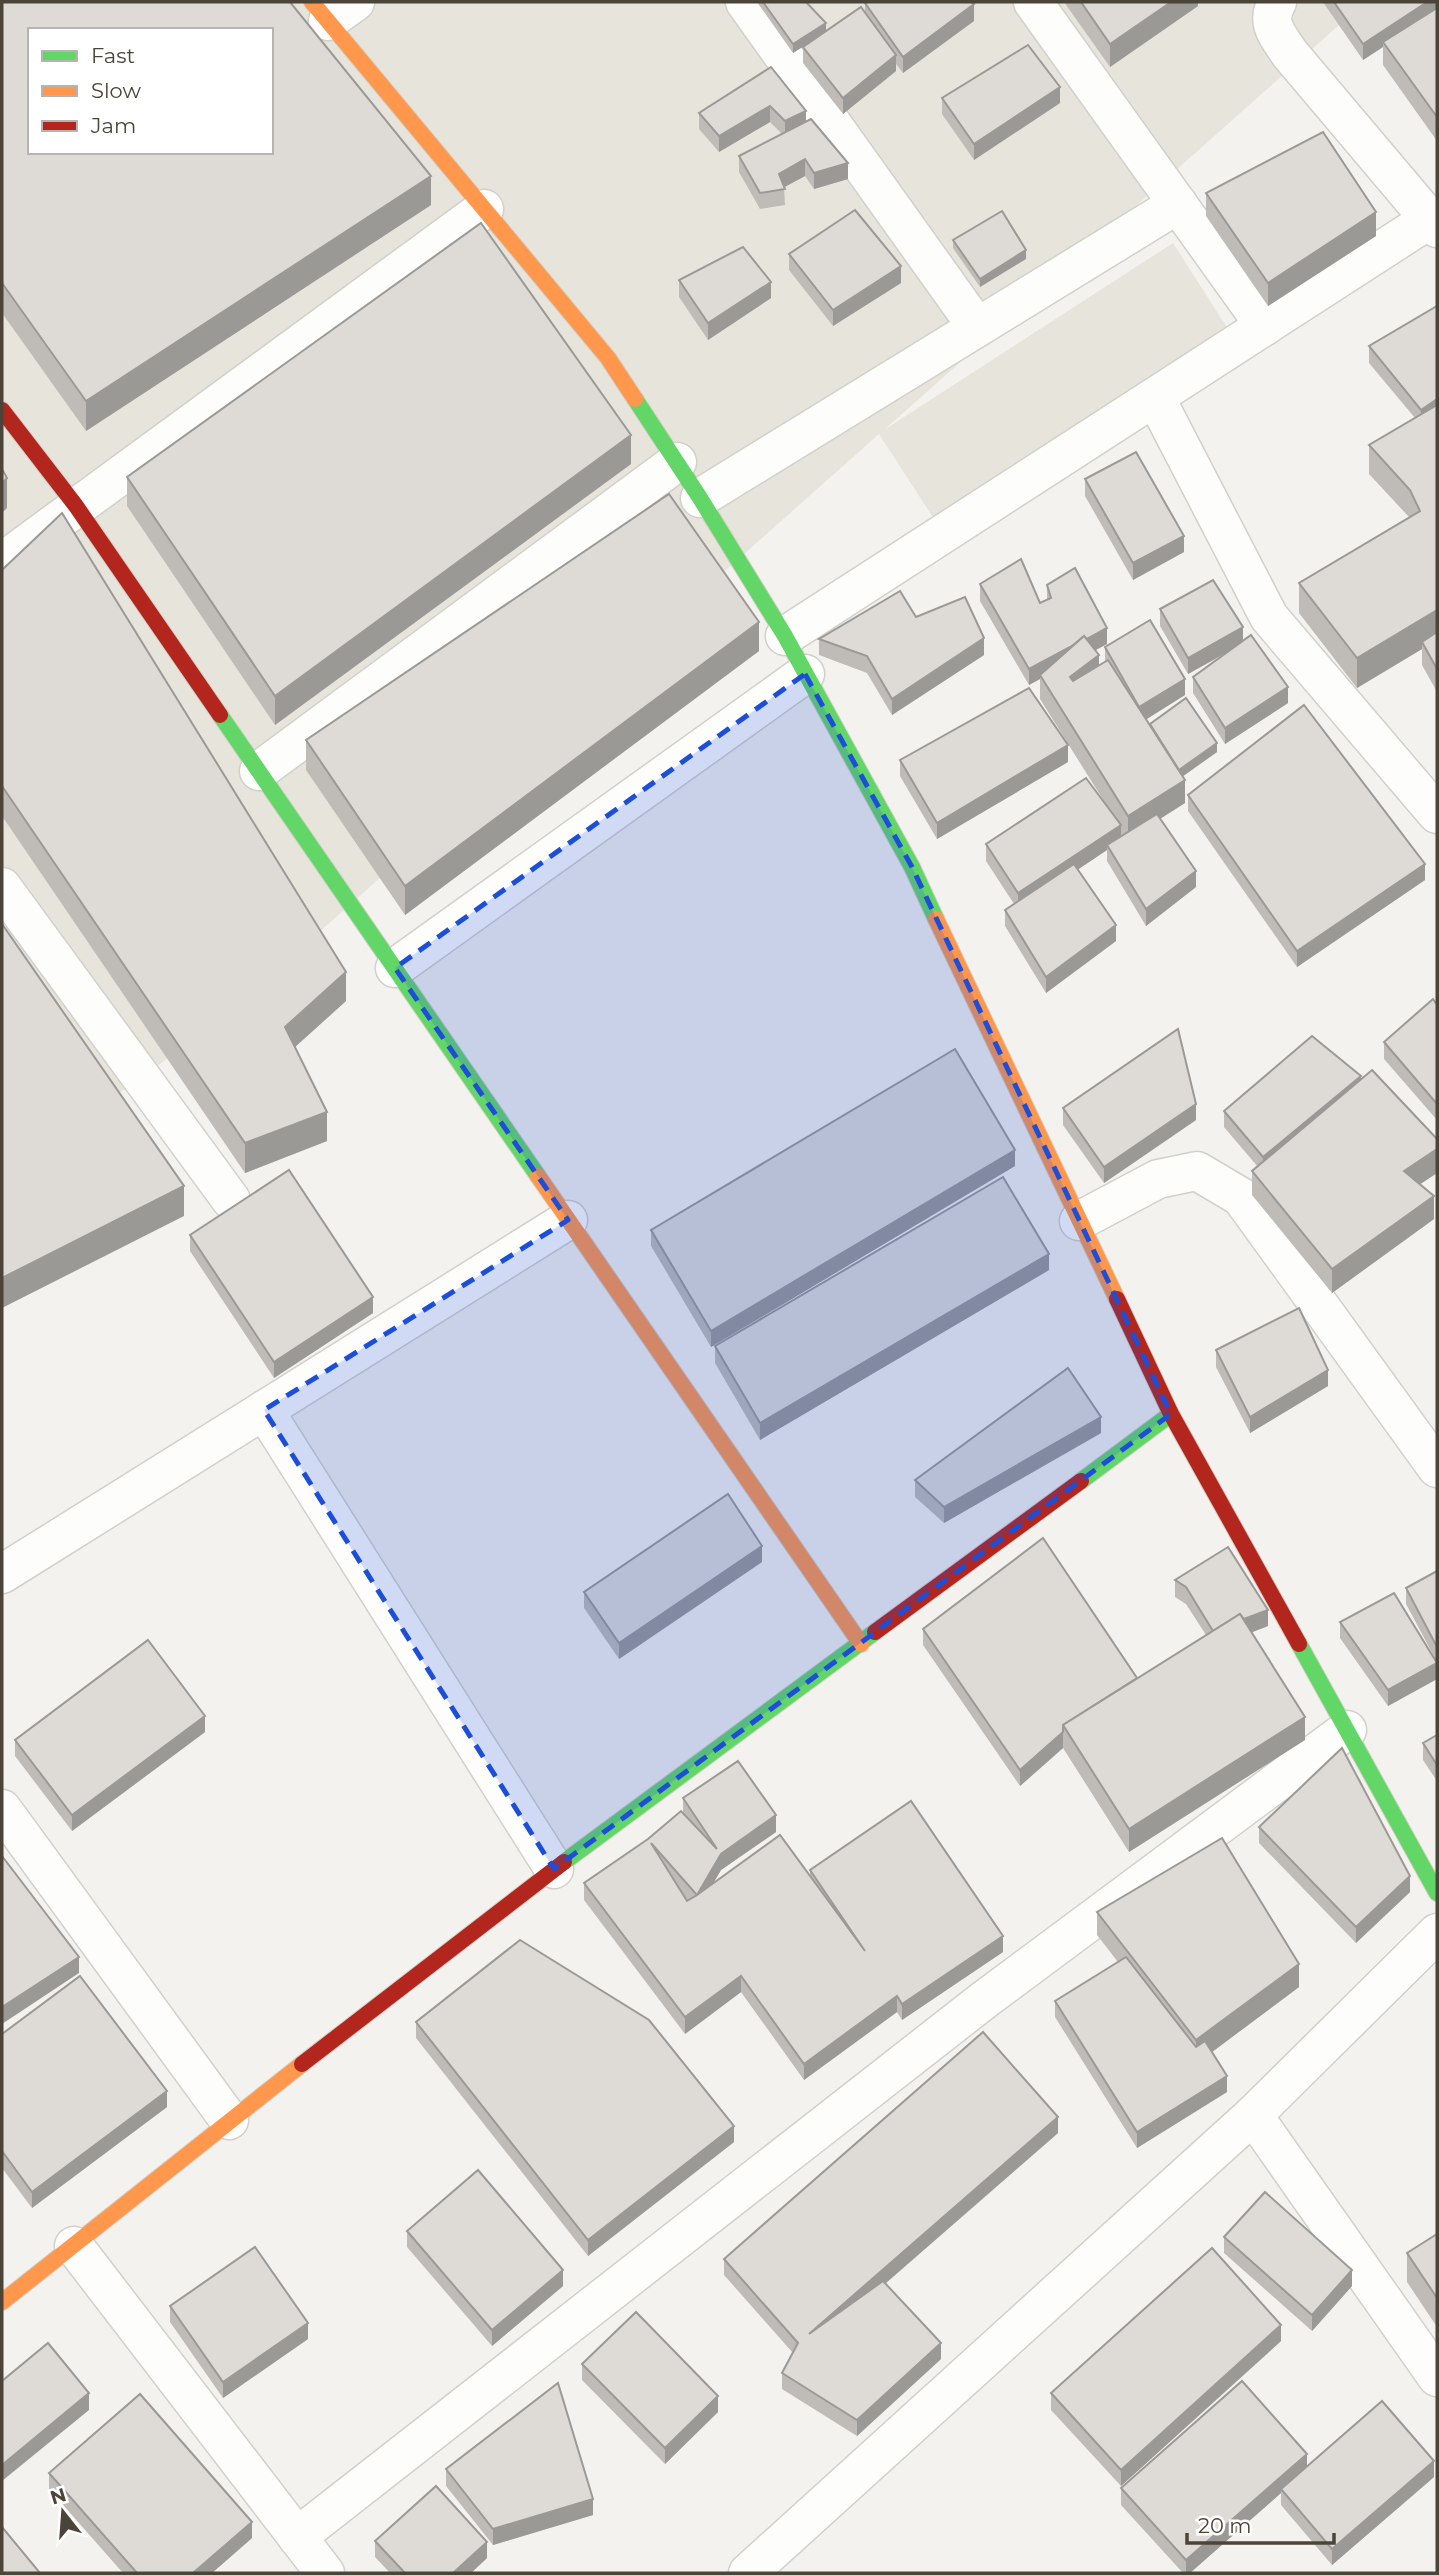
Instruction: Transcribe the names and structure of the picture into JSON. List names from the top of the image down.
{
  "legend": ["Fast", "Slow", "Jam"],
  "scale_bar": "20 m",
  "north": "top"
}
